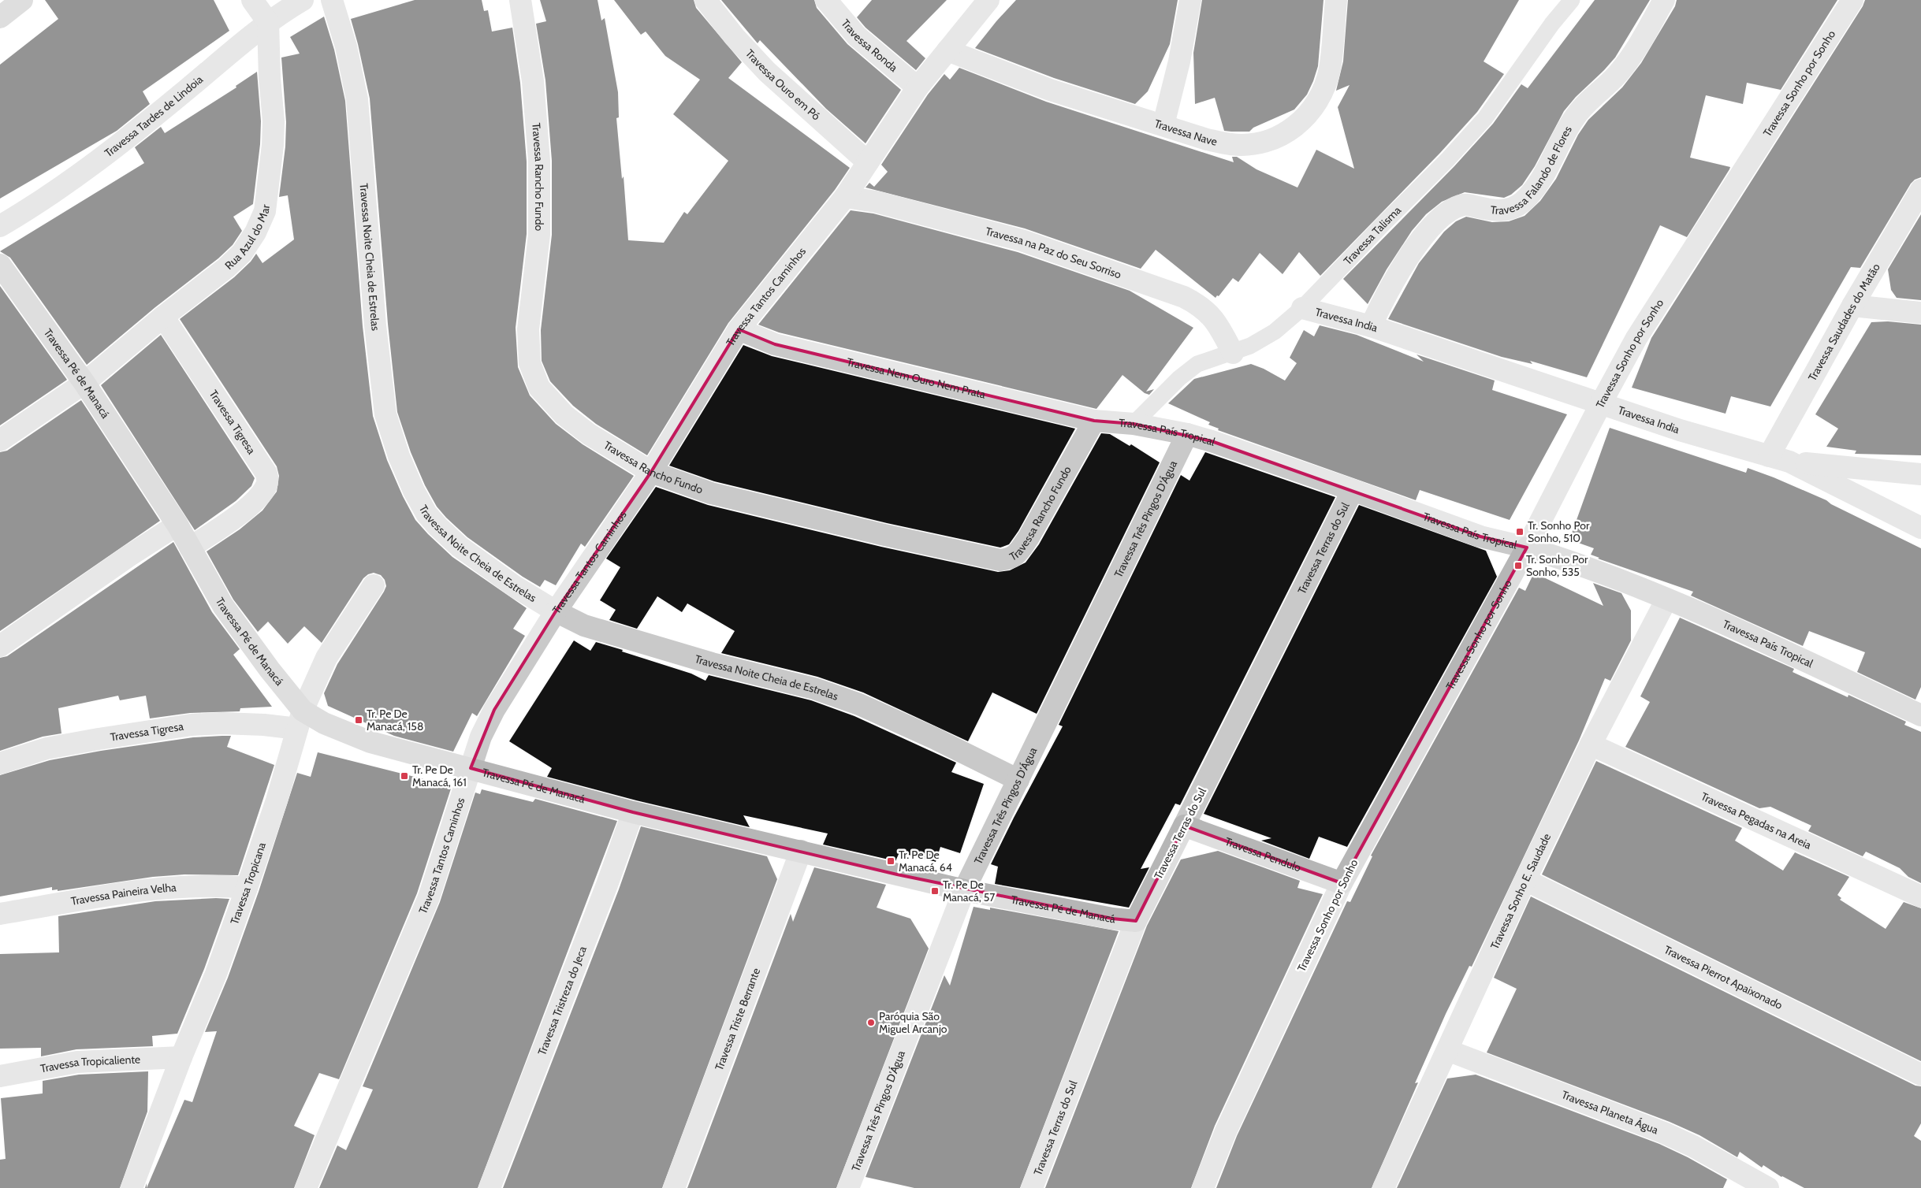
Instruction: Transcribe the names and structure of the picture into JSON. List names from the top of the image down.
{
  "streets": {
    "street": [
      "Travessa Ronda",
      "Travessa Sonho por Sonho",
      "Travessa Ouro em Pó",
      "Travessa Tardes de Lindoia",
      "Travessa Nave",
      "Travessa Falando de Flores",
      "Travessa Rancho Fundo",
      "Rua Azul do Mar",
      "Travessa na Paz do Seu Sorriso",
      "Travessa Noite Cheia de Estrelas",
      "Travessa Tantos Caminhos",
      "Travessa India",
      "Travessa Saudades do Matão",
      "Travessa Pé de Manacá",
      "Travessa Nem Ouro Nem Prata",
      "Travessa Tigresa",
      "Travessa País Tropical",
      "Travessa Três Pingos D'Água",
      "Travessa Terras do Sul",
      "Travessa Pegadas na Areia",
      "Travessa Pendulo",
      "Travessa Tropicana",
      "Travessa Sonho E. Saudade",
      "Travessa Paineira Velha",
      "Travessa Pierrot Apaixonado",
      "Travessa Tristreza do Jeca",
      "Travessa Triste Berrante",
      "Travessa Tropicaliente",
      "Travessa Planeta Água"
    ],
    "lane": ["Travessa Talisma"]
  },
  "crossings": [
    ["Travessa Ronda", "Travessa Tantos Caminhos"],
    ["Travessa Sonho por Sonho", "Travessa India"],
    ["Travessa Sonho por Sonho", "Travessa País Tropical"],
    ["Travessa Sonho por Sonho", "Travessa Pendulo"],
    ["Travessa Ouro em Pó", "Travessa Tantos Caminhos"],
    ["Travessa Tardes de Lindoia", "Rua Azul do Mar"],
    ["Travessa Nave", "Travessa Tantos Caminhos"],
    ["Travessa Falando de Flores", "Travessa India"],
    ["Travessa Rancho Fundo", "Travessa Tantos Caminhos"],
    ["Travessa Rancho Fundo", "Travessa Nem Ouro Nem Prata"],
    ["Travessa Rancho Fundo", "Travessa País Tropical"],
    ["Rua Azul do Mar", "Travessa Pé de Manacá"],
    ["Rua Azul do Mar", "Travessa Tigresa"],
    ["Travessa Talisma", "Travessa na Paz do Seu Sorriso"],
    ["Travessa Talisma", "Travessa India"],
    ["Travessa Talisma", "Travessa País Tropical"],
    ["Travessa na Paz do Seu Sorriso", "Travessa Tantos Caminhos"],
    ["Travessa Noite Cheia de Estrelas", "Travessa Tantos Caminhos"],
    ["Travessa Noite Cheia de Estrelas", "Travessa Três Pingos D'Água"],
    ["Travessa Tantos Caminhos", "Travessa Pé de Manacá"],
    ["Travessa Tantos Caminhos", "Travessa Nem Ouro Nem Prata"],
    ["Travessa India", "Travessa Saudades do Matão"],
    ["Travessa Pé de Manacá", "Travessa Tigresa"],
    ["Travessa Pé de Manacá", "Travessa Três Pingos D'Água"],
    ["Travessa Pé de Manacá", "Travessa Terras do Sul"],
    ["Travessa Pé de Manacá", "Travessa Tropicana"],
    ["Travessa Pé de Manacá", "Travessa Tristreza do Jeca"],
    ["Travessa Pé de Manacá", "Travessa Triste Berrante"],
    ["Travessa Nem Ouro Nem Prata", "Travessa País Tropical"],
    ["Travessa Tigresa", "Travessa Tropicana"],
    ["Travessa País Tropical", "Travessa Três Pingos D'Água"],
    ["Travessa País Tropical", "Travessa Terras do Sul"],
    ["Travessa País Tropical", "Travessa Sonho E. Saudade"],
    ["Travessa Terras do Sul", "Travessa Pendulo"],
    ["Travessa Pegadas na Areia", "Travessa Sonho E. Saudade"],
    ["Travessa Tropicana", "Travessa Paineira Velha"],
    ["Travessa Tropicana", "Travessa Tropicaliente"],
    ["Travessa Sonho E. Saudade", "Travessa Pierrot Apaixonado"],
    ["Travessa Sonho E. Saudade", "Travessa Planeta Água"]
  ],
  "places": {
    "transit": [
      "Tr. Sonho Por Sonho, 510",
      "Tr. Sonho Por Sonho, 535",
      "Tr. Pe De Manacá, 158",
      "Tr. Pe De Manacá, 161",
      "Tr. Pe De Manacá, 64",
      "Tr. Pe De Manacá, 57"
    ],
    "other": ["Paróquia São Miguel Arcanjo"]
  }
}
